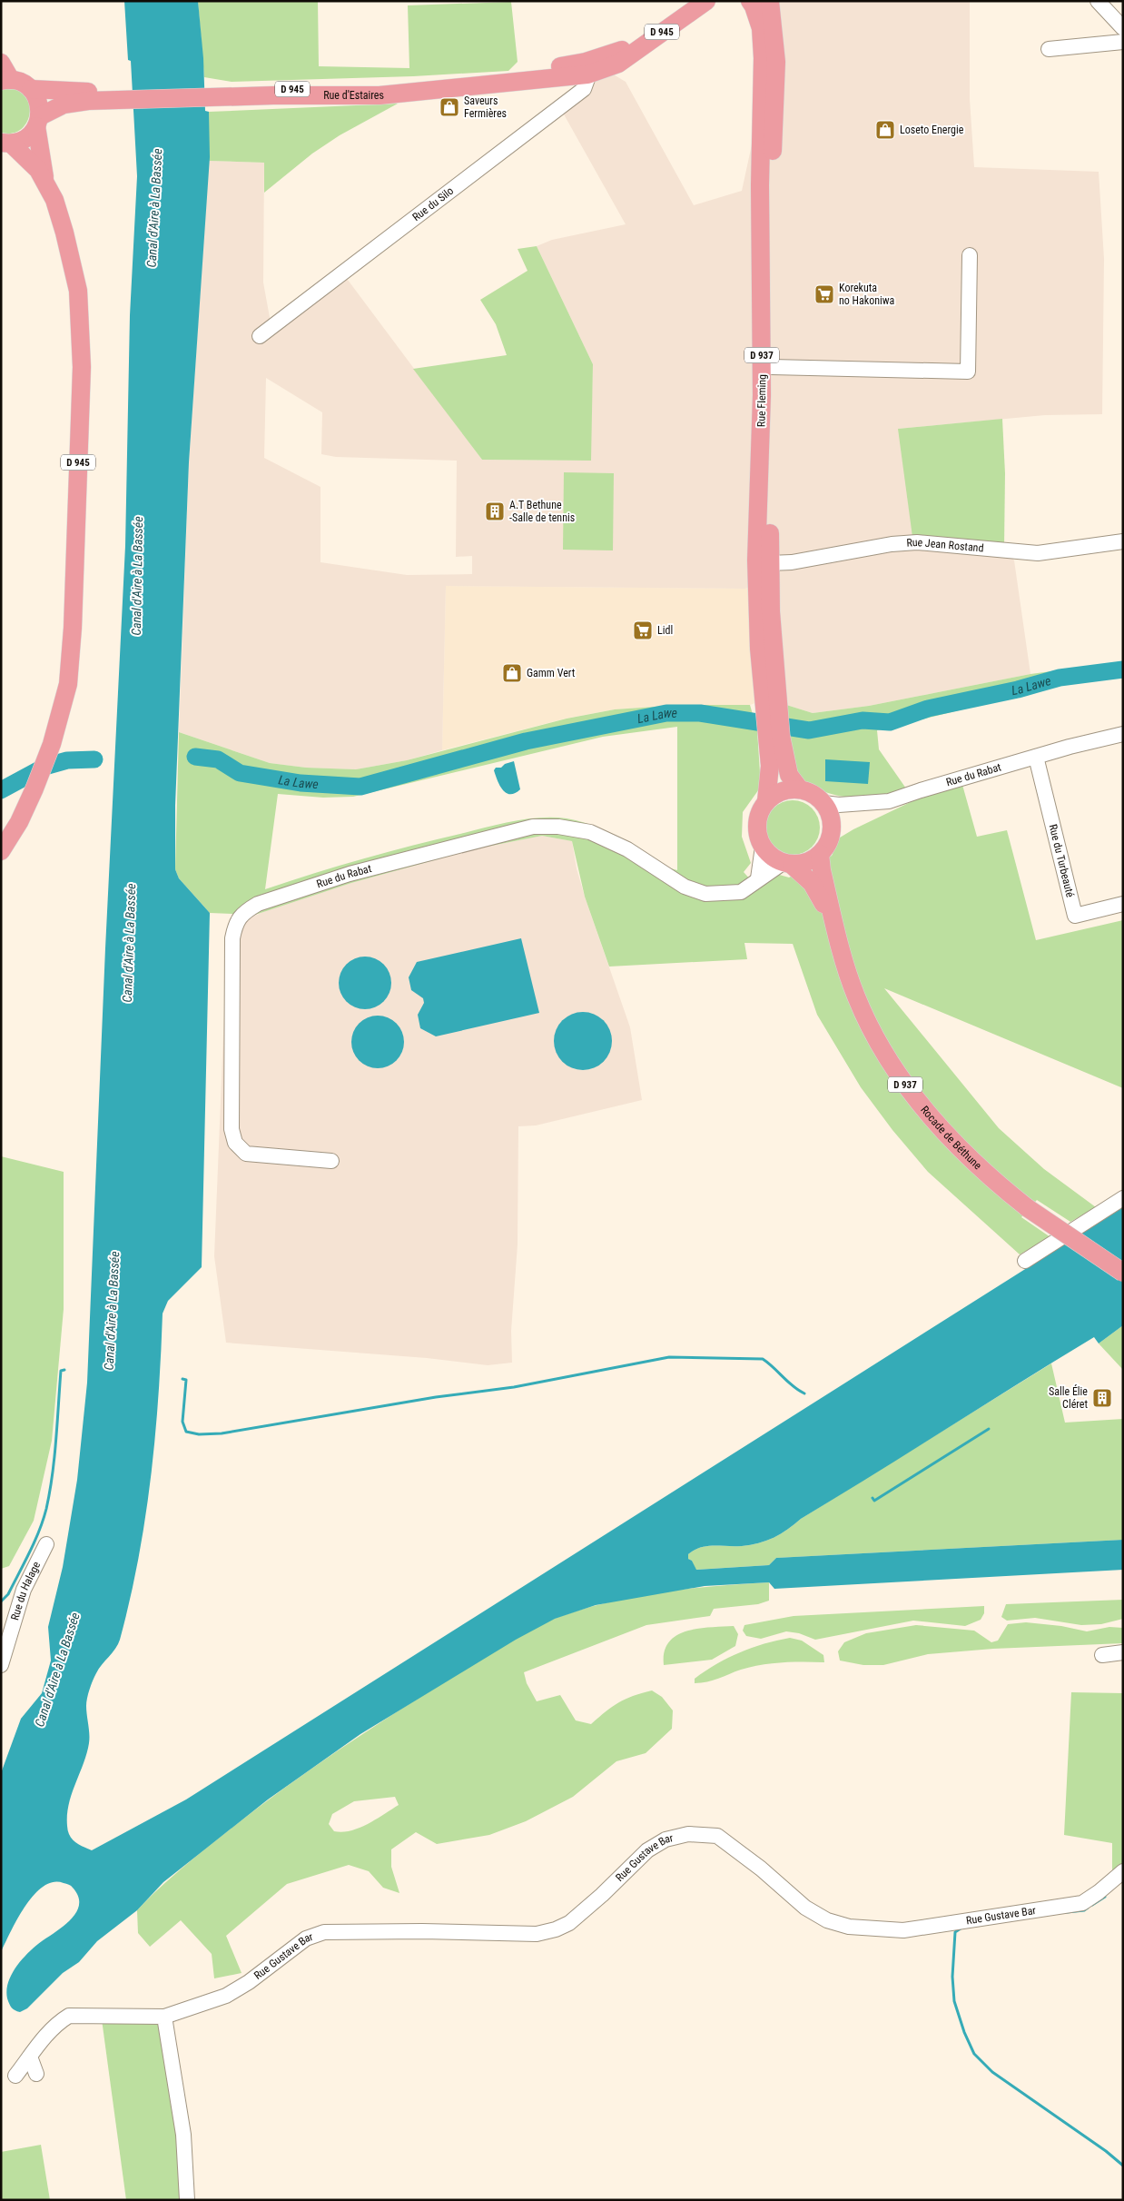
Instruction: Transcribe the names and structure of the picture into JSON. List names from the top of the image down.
{
  "streets": {
    "main road": [
      "D 945",
      "D 937",
      "Rue Fleming",
      "Rocade de Béthune"
    ],
    "street": [
      "Rue du Silo",
      "Rue Jean Rostand",
      "Rue du Rabat",
      "Rue du Turbeauté",
      "Rue du Halage",
      "Rue Gustave Bar"
    ]
  },
  "crossings": [
    ["D 945", "Rue du Silo"],
    ["Rue Fleming", "Rue Jean Rostand"],
    ["Rue Fleming", "Rue du Rabat"],
    ["Rue Fleming", "Rocade de Béthune"],
    ["Rue du Rabat", "Rue du Turbeauté"],
    ["Rue du Rabat", "Rocade de Béthune"]
  ],
  "water": ["Canal d'Aire à La Bassée", "La Lawe"],
  "places": {
    "shop": ["Saveurs Fermières", "Loseto Energie", "Gamm Vert"],
    "supermarket": ["Korekuta no Hakoniwa", "Lidl"],
    "building": ["A.T Bethune -Salle de tennis", "Salle Élie Cléret"]
  }
}
